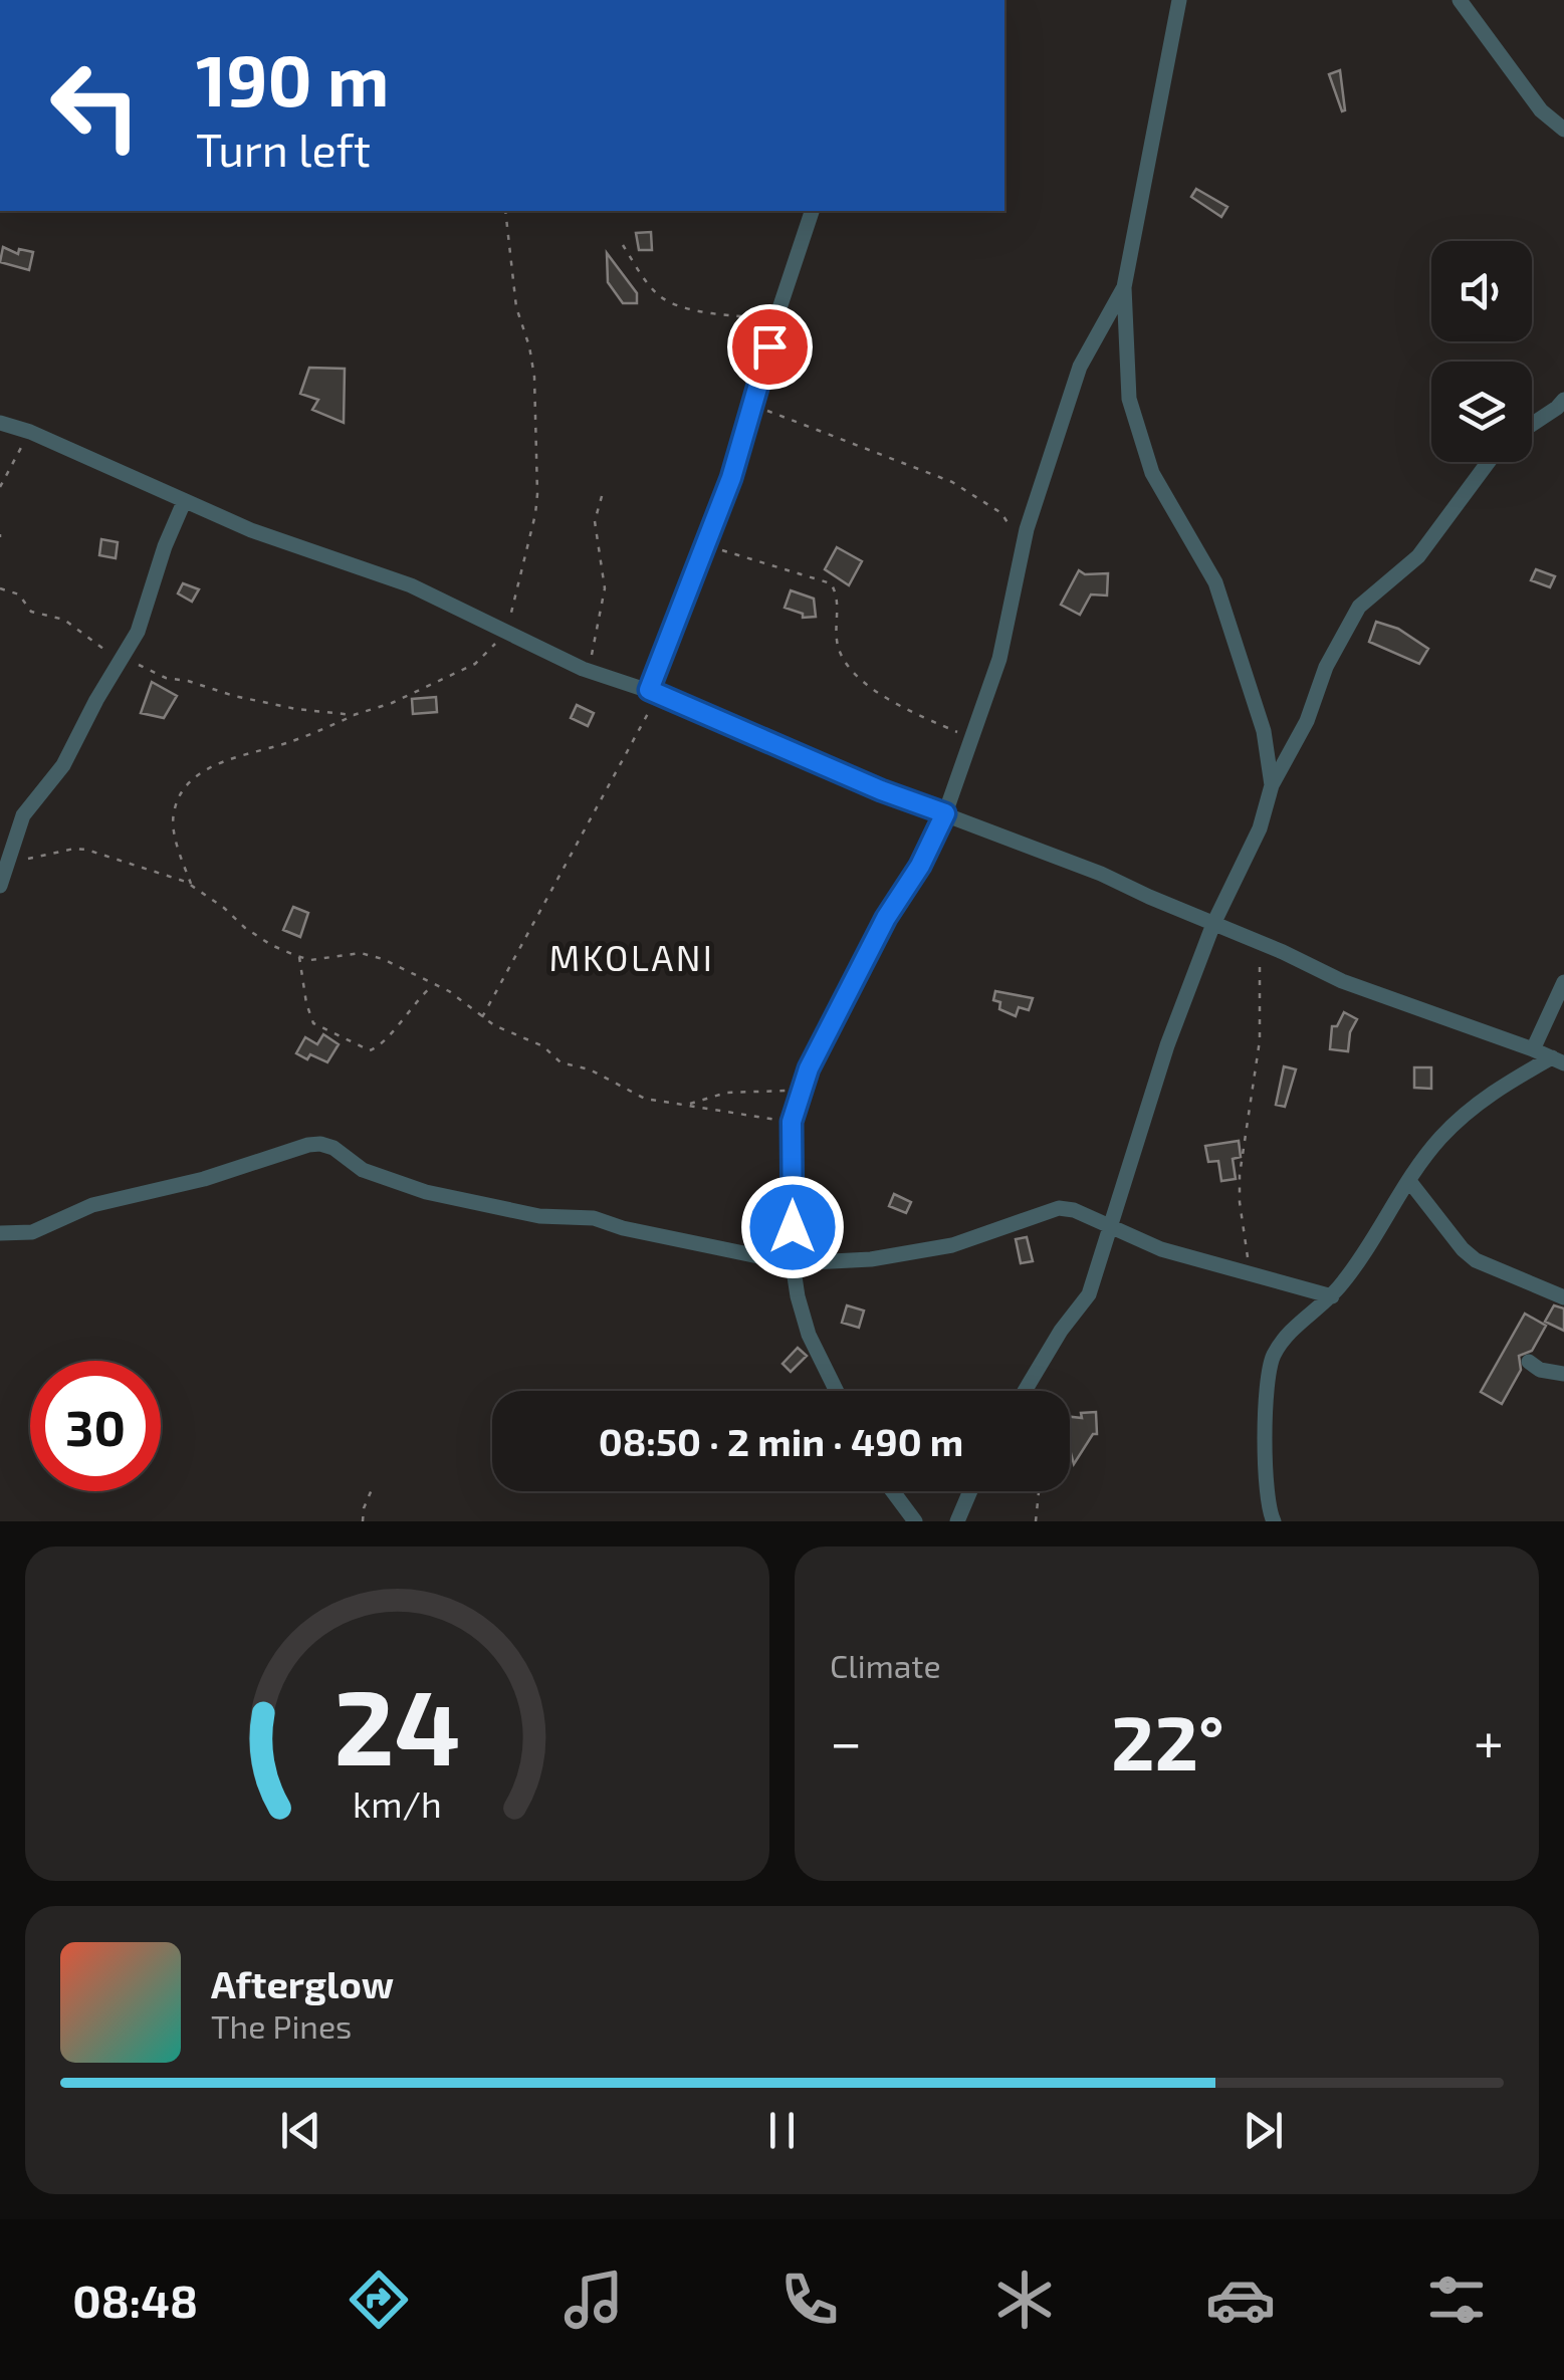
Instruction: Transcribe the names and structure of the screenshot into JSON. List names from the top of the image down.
{
  "districts": ["MKOLANI"],
  "page": {
    "turn": ["190 m", "Turn left"],
    "limit": "30",
    "trip": "08:50 · 2 min · 490 m",
    "tile": "Climate",
    "heat": ["−", "22°", "+"],
    "song": ["Afterglow", "The Pines"],
    "tabs": "08:48",
    "gauge": ["24", "km/h"]
  }
}
